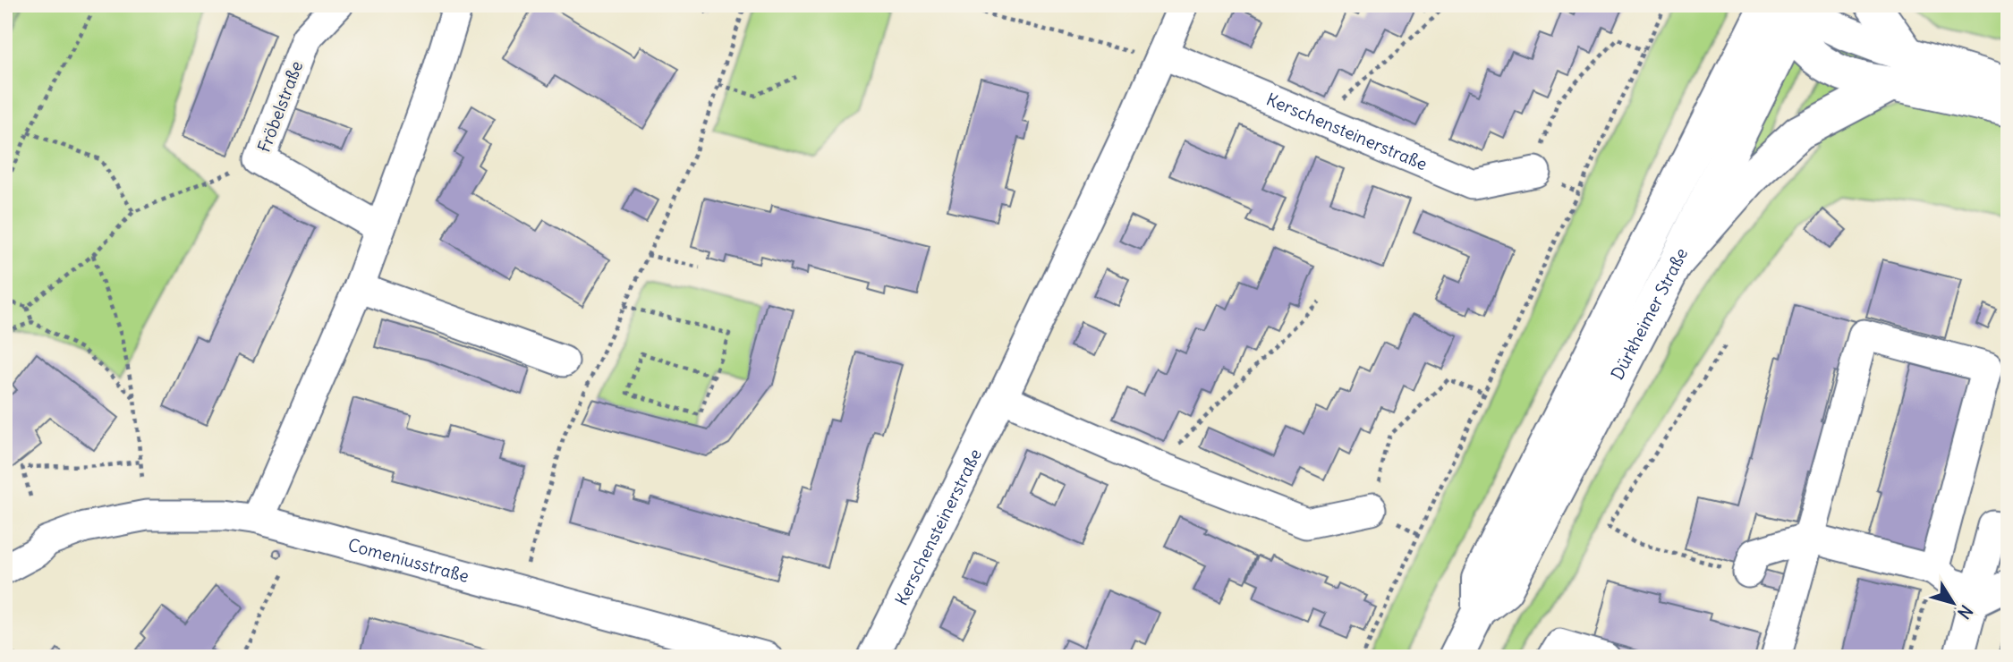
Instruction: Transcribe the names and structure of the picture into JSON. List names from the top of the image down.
{
  "streets": {
    "main road": ["Dürkheimer Straße"],
    "street": ["Fröbelstraße", "Kerschensteinerstraße", "Comeniusstraße"]
  },
  "north": "bottom right"
}
